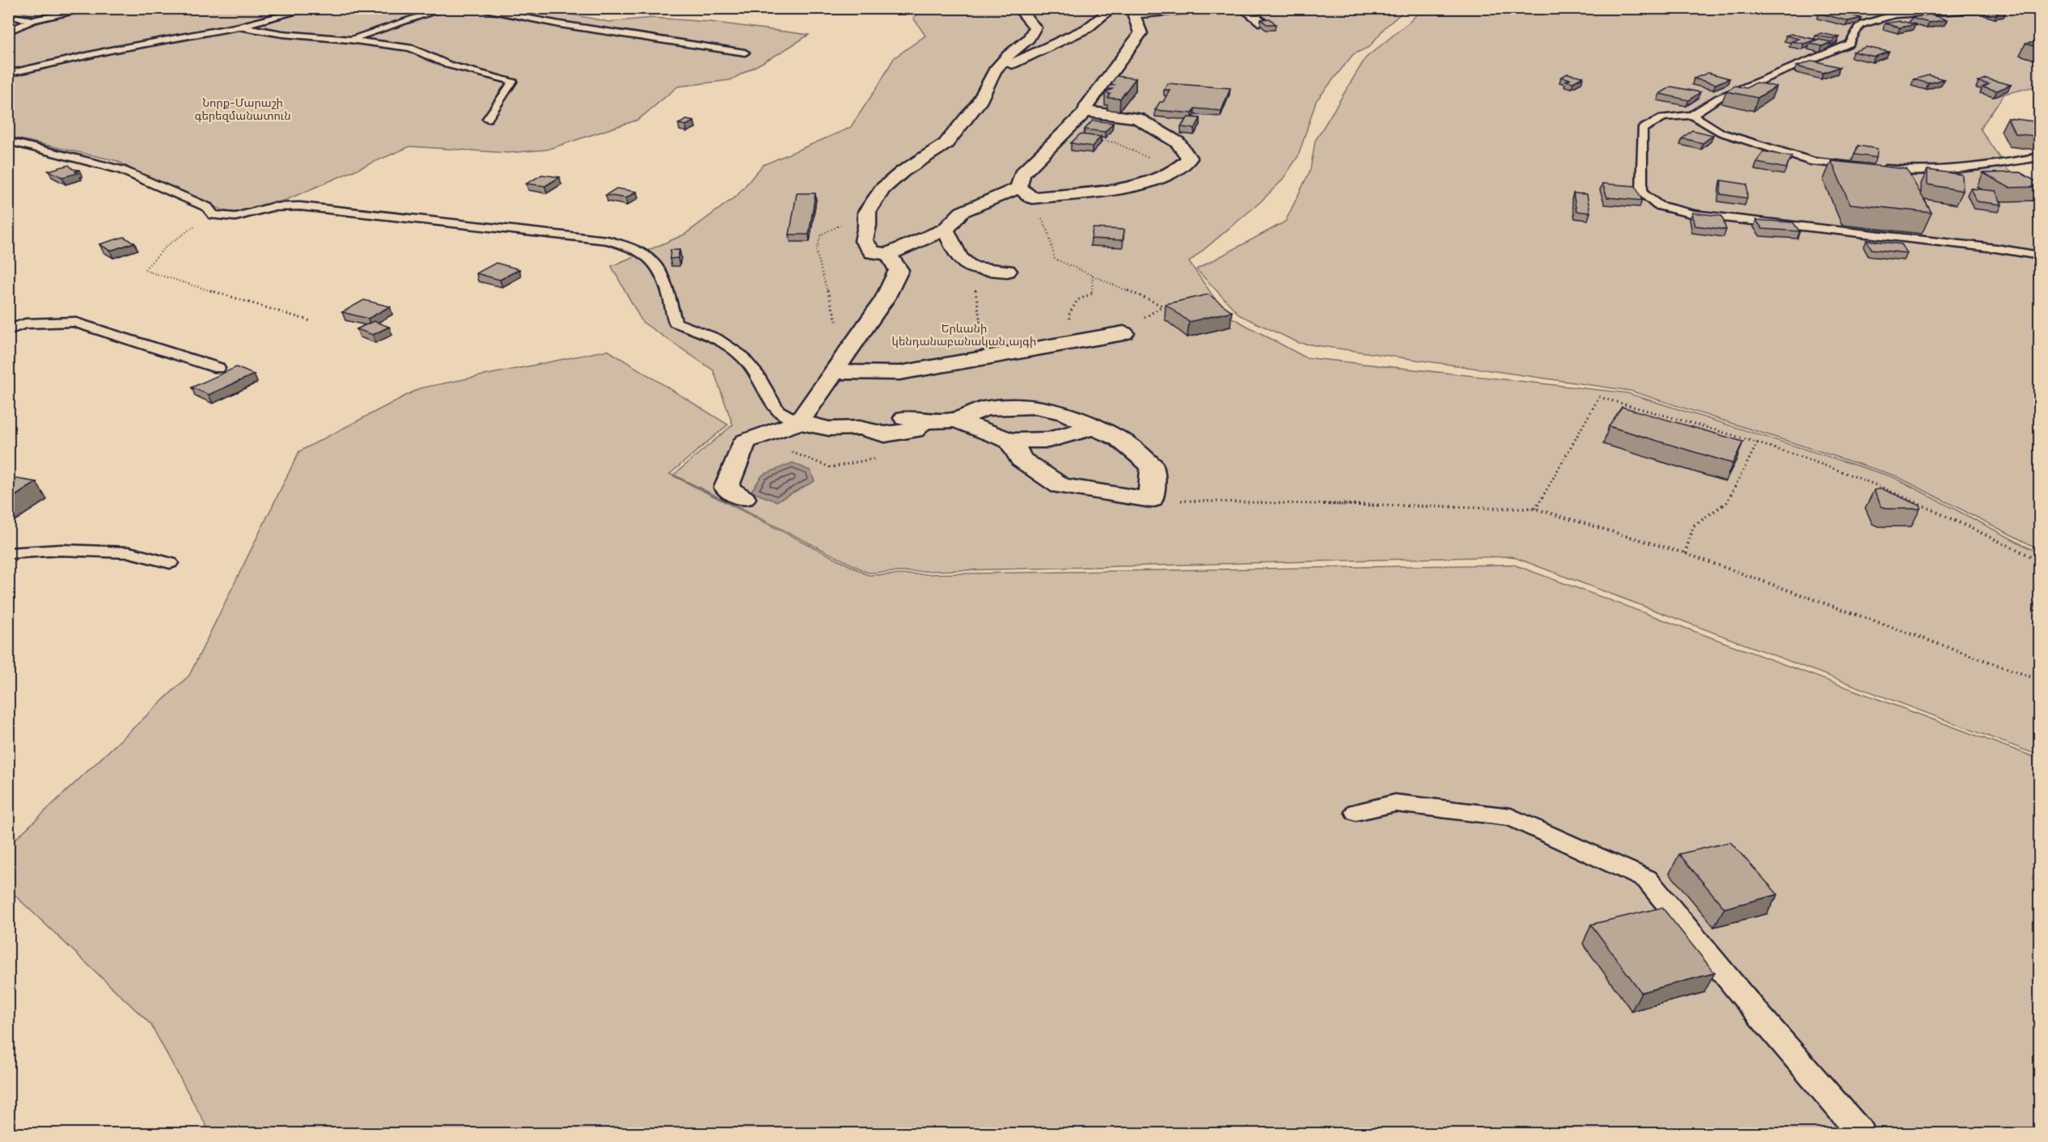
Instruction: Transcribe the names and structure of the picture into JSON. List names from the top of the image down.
{
  "parks": ["Նորք-Մարաշի գերեզմանատուն", "Երևանի կենդանաբանական այգի"]
}
